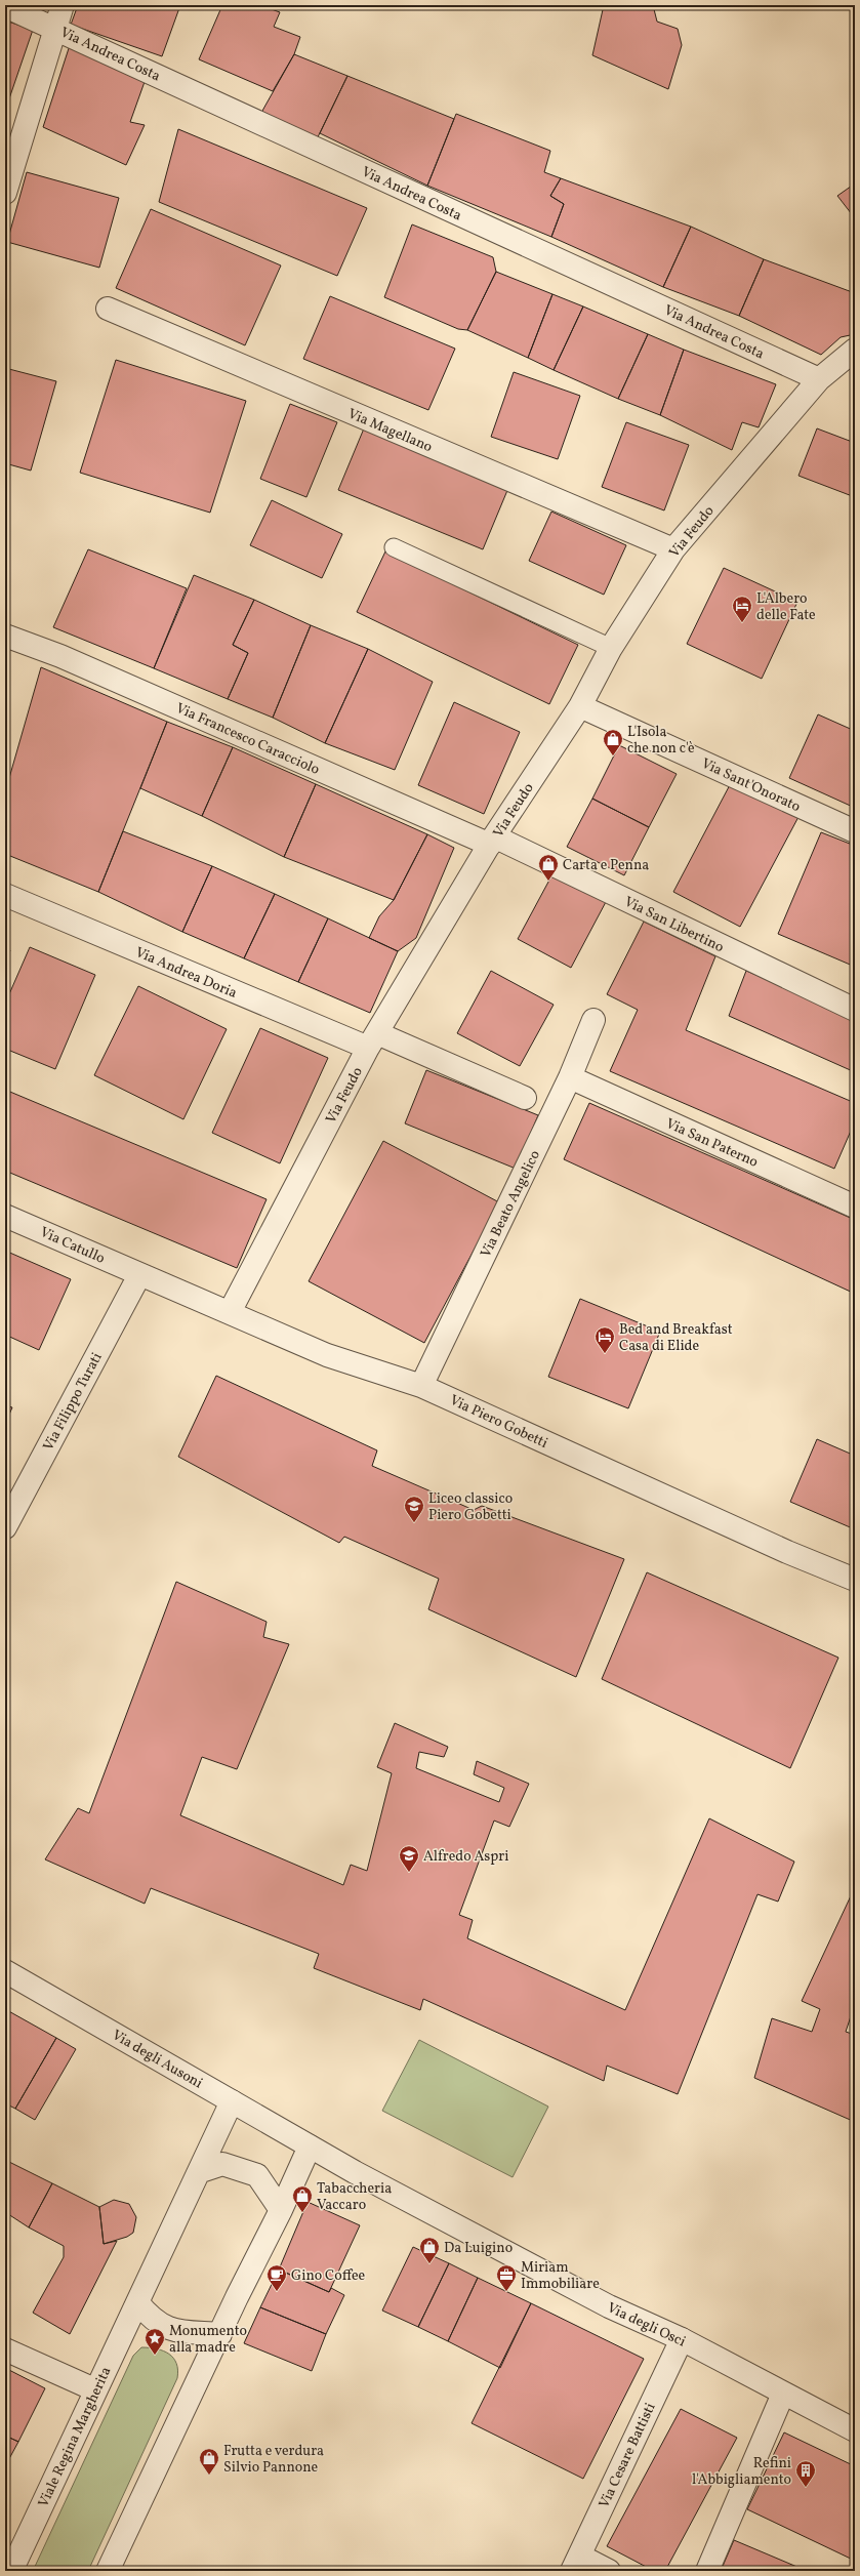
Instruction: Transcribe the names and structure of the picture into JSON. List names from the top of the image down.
{
  "streets": {
    "street": [
      "Via Andrea Costa",
      "Via Magellano",
      "Via Feudo",
      "Via Francesco Caracciolo",
      "Via Sant'Onorato",
      "Via San Libertino",
      "Via Andrea Doria",
      "Via San Paterno",
      "Via Beato Angelico",
      "Via Catullo",
      "Via Filippo Turati",
      "Via Piero Gobetti",
      "Via degli Ausoni",
      "Via degli Osci",
      "Viale Regina Margherita",
      "Via Cesare Battisti"
    ]
  },
  "crossings": [
    ["Via Andrea Costa", "Via Feudo"],
    ["Via Magellano", "Via Feudo"],
    ["Via Feudo", "Via Francesco Caracciolo"],
    ["Via Feudo", "Via Sant'Onorato"],
    ["Via Feudo", "Via San Libertino"],
    ["Via Feudo", "Via Andrea Doria"],
    ["Via Feudo", "Via Piero Gobetti"],
    ["Via Francesco Caracciolo", "Via San Libertino"],
    ["Via San Paterno", "Via Beato Angelico"],
    ["Via Beato Angelico", "Via Piero Gobetti"],
    ["Via Catullo", "Via Filippo Turati"],
    ["Via Catullo", "Via Piero Gobetti"],
    ["Via Filippo Turati", "Via Piero Gobetti"],
    ["Via degli Ausoni", "Via degli Osci"],
    ["Via degli Ausoni", "Viale Regina Margherita"],
    ["Via degli Osci", "Via Cesare Battisti"]
  ],
  "places": {
    "hotel": ["L'Albero delle Fate", "Bed and Breakfast Casa di Elide"],
    "shop": [
      "L'Isola che non c'è",
      "Carta e Penna",
      "Tabaccheria Vaccaro",
      "Da Luigino",
      "Frutta e verdura Silvio Pannone"
    ],
    "school or university": ["Liceo classico Piero Gobetti", "Alfredo Aspri"],
    "cafe": ["Gino Coffee"],
    "office": ["Miriam Immobiliare"],
    "place": ["Monumento alla madre"],
    "building": ["Refini l'Abbigliamento"]
  }
}
